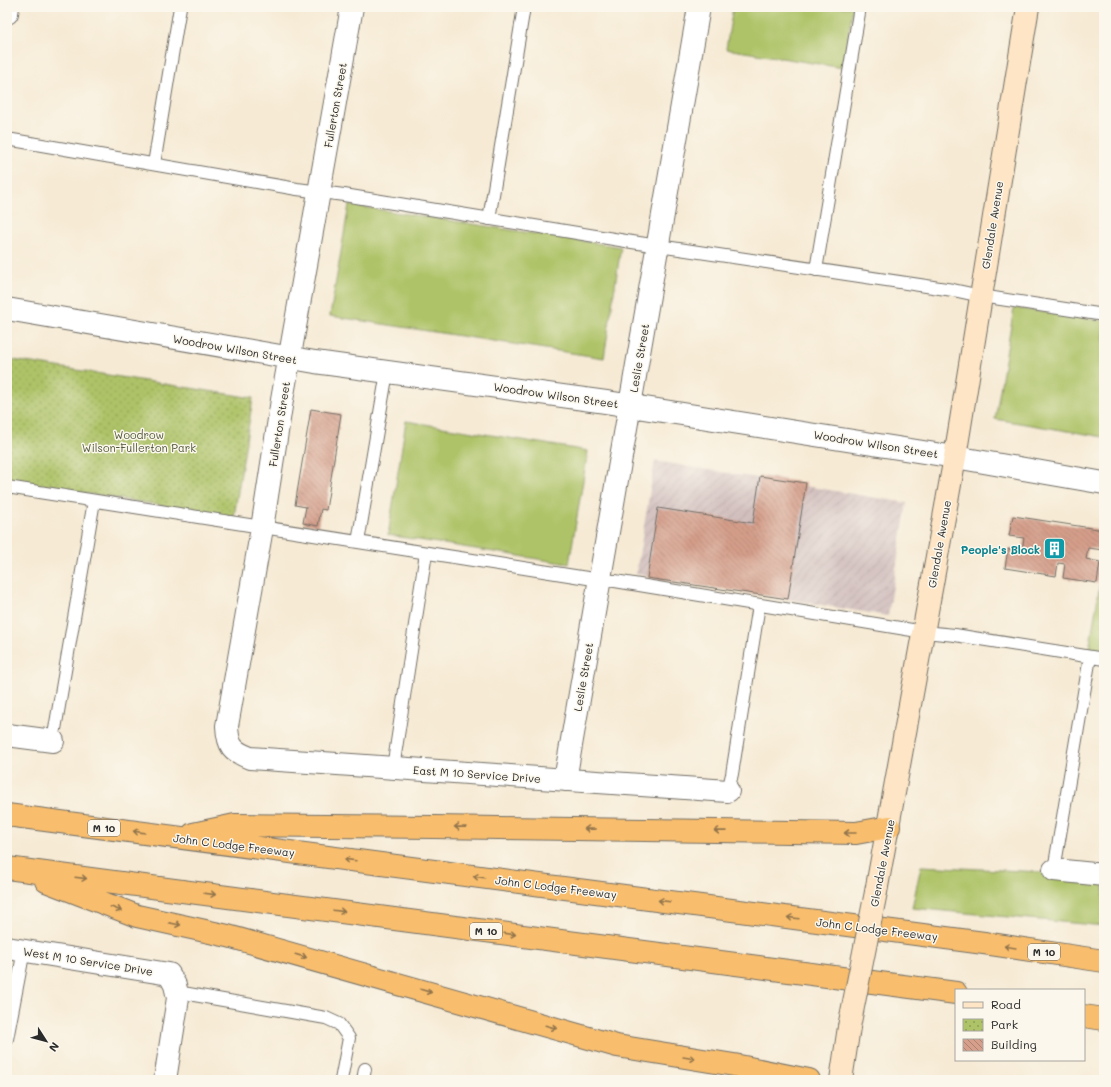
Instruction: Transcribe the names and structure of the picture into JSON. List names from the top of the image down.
{
  "streets": {
    "highway": ["M 10", "John C Lodge Freeway"],
    "street": [
      "Fullerton Street",
      "Glendale Avenue",
      "Woodrow Wilson Street",
      "Leslie Street",
      "East M 10 Service Drive",
      "West M 10 Service Drive"
    ]
  },
  "crossings": [
    ["Fullerton Street", "Woodrow Wilson Street"],
    ["Fullerton Street", "East M 10 Service Drive"],
    ["Glendale Avenue", "Woodrow Wilson Street"],
    ["Woodrow Wilson Street", "Leslie Street"],
    ["Leslie Street", "East M 10 Service Drive"]
  ],
  "parks": ["Woodrow Wilson-Fullerton Park"],
  "places": {
    "building": ["People's Block"]
  },
  "legend": ["Road", "Park", "Building"],
  "north": "bottom right"
}
